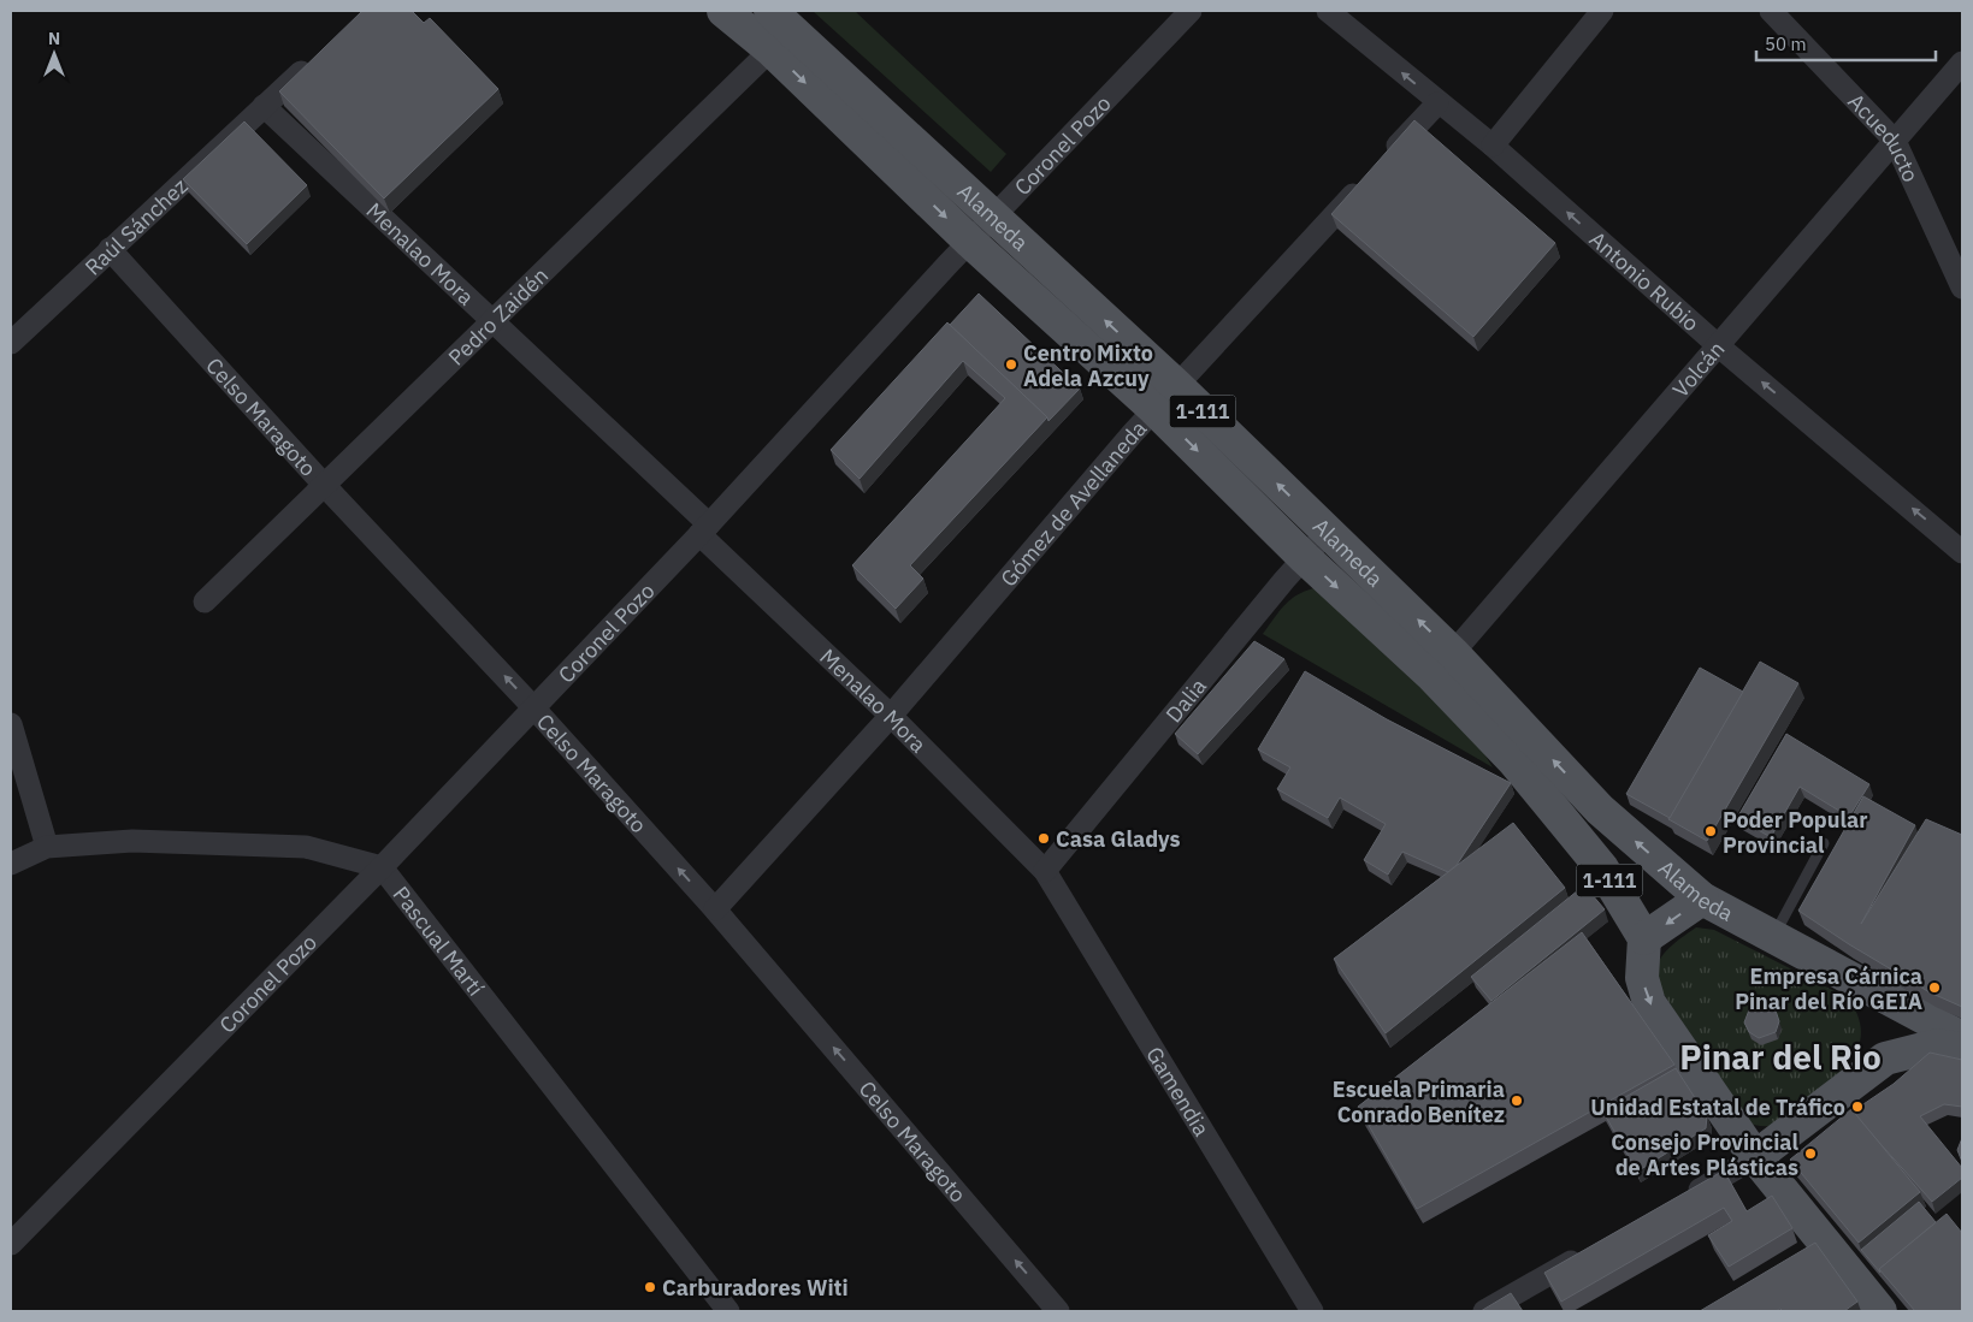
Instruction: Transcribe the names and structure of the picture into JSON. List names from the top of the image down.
{
  "streets": {
    "main road": ["Alameda", "1-111"],
    "street": [
      "Acueducto",
      "Coronel Pozo",
      "Raúl Sánchez",
      "Menalao Mora",
      "Antonio Rubio",
      "Pedro Zaidén",
      "Volcán",
      "Celso Maragoto",
      "Gómez de Avellaneda",
      "Dalia",
      "Pascual Martí",
      "Gamendia"
    ]
  },
  "crossings": [
    ["Acueducto", "Volcán"],
    ["Coronel Pozo", "Alameda"],
    ["Coronel Pozo", "Menalao Mora"],
    ["Coronel Pozo", "Celso Maragoto"],
    ["Coronel Pozo", "Pascual Martí"],
    ["Alameda", "Pedro Zaidén"],
    ["Alameda", "Volcán"],
    ["Alameda", "Gómez de Avellaneda"],
    ["Alameda", "Dalia"],
    ["Raúl Sánchez", "Menalao Mora"],
    ["Raúl Sánchez", "Celso Maragoto"],
    ["Menalao Mora", "Pedro Zaidén"],
    ["Menalao Mora", "Gómez de Avellaneda"],
    ["Menalao Mora", "Dalia"],
    ["Menalao Mora", "Gamendia"],
    ["Antonio Rubio", "Volcán"],
    ["Pedro Zaidén", "Celso Maragoto"],
    ["Celso Maragoto", "Gómez de Avellaneda"],
    ["Dalia", "Gamendia"]
  ],
  "one_way": ["Antonio Rubio", "Celso Maragoto"],
  "districts": ["Pinar del Rio"],
  "places": [
    "Centro Mixto Adela Azcuy",
    "Poder Popular Provincial",
    "Casa Gladys",
    "Empresa Cárnica Pinar del Río GEIA",
    "Escuela Primaria Conrado Benítez",
    "Unidad Estatal de Tráfico",
    "Consejo Provincial de Artes Plásticas",
    "Carburadores Witi"
  ],
  "scale_bar": "50 m",
  "north": "top"
}
